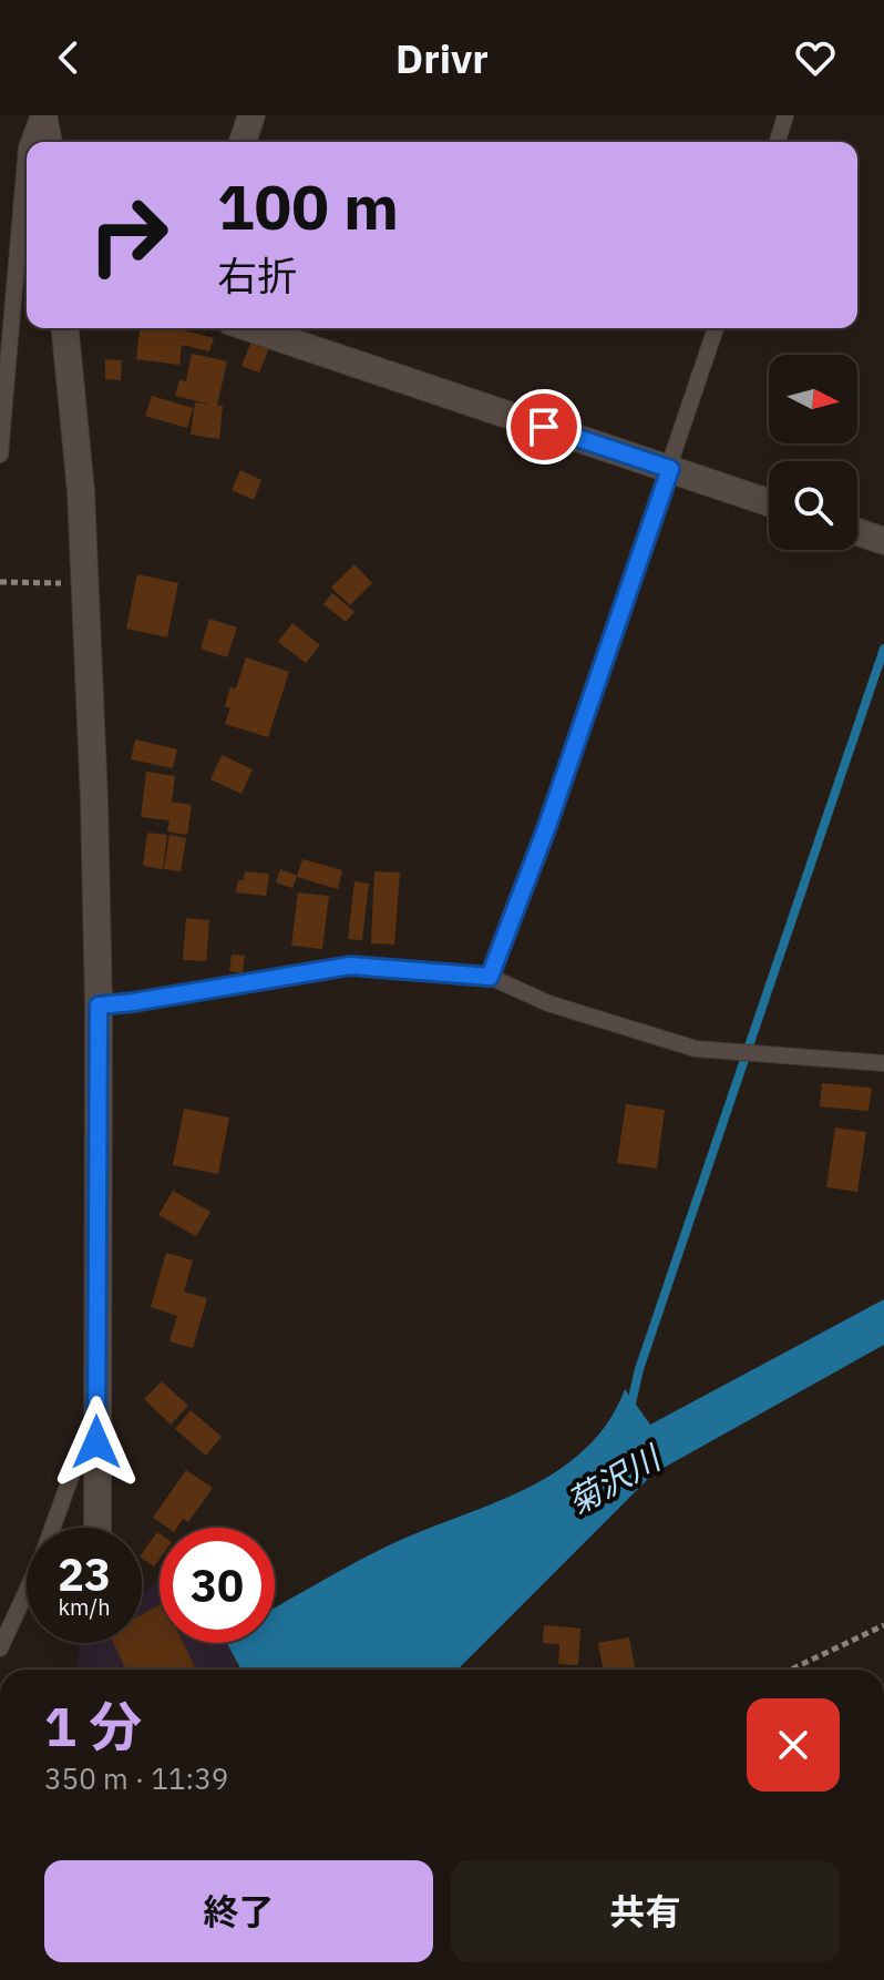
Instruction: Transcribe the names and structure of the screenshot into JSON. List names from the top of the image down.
{
  "water": ["菊沢川"],
  "north": "right",
  "page": {
    "header": "Drivr",
    "turn": ["100 m", "右折"],
    "speed": "23 km/h",
    "limit": "30",
    "heading": ["1 分", "350 m · 11:39"],
    "buttons": ["終了", "共有"]
  }
}
